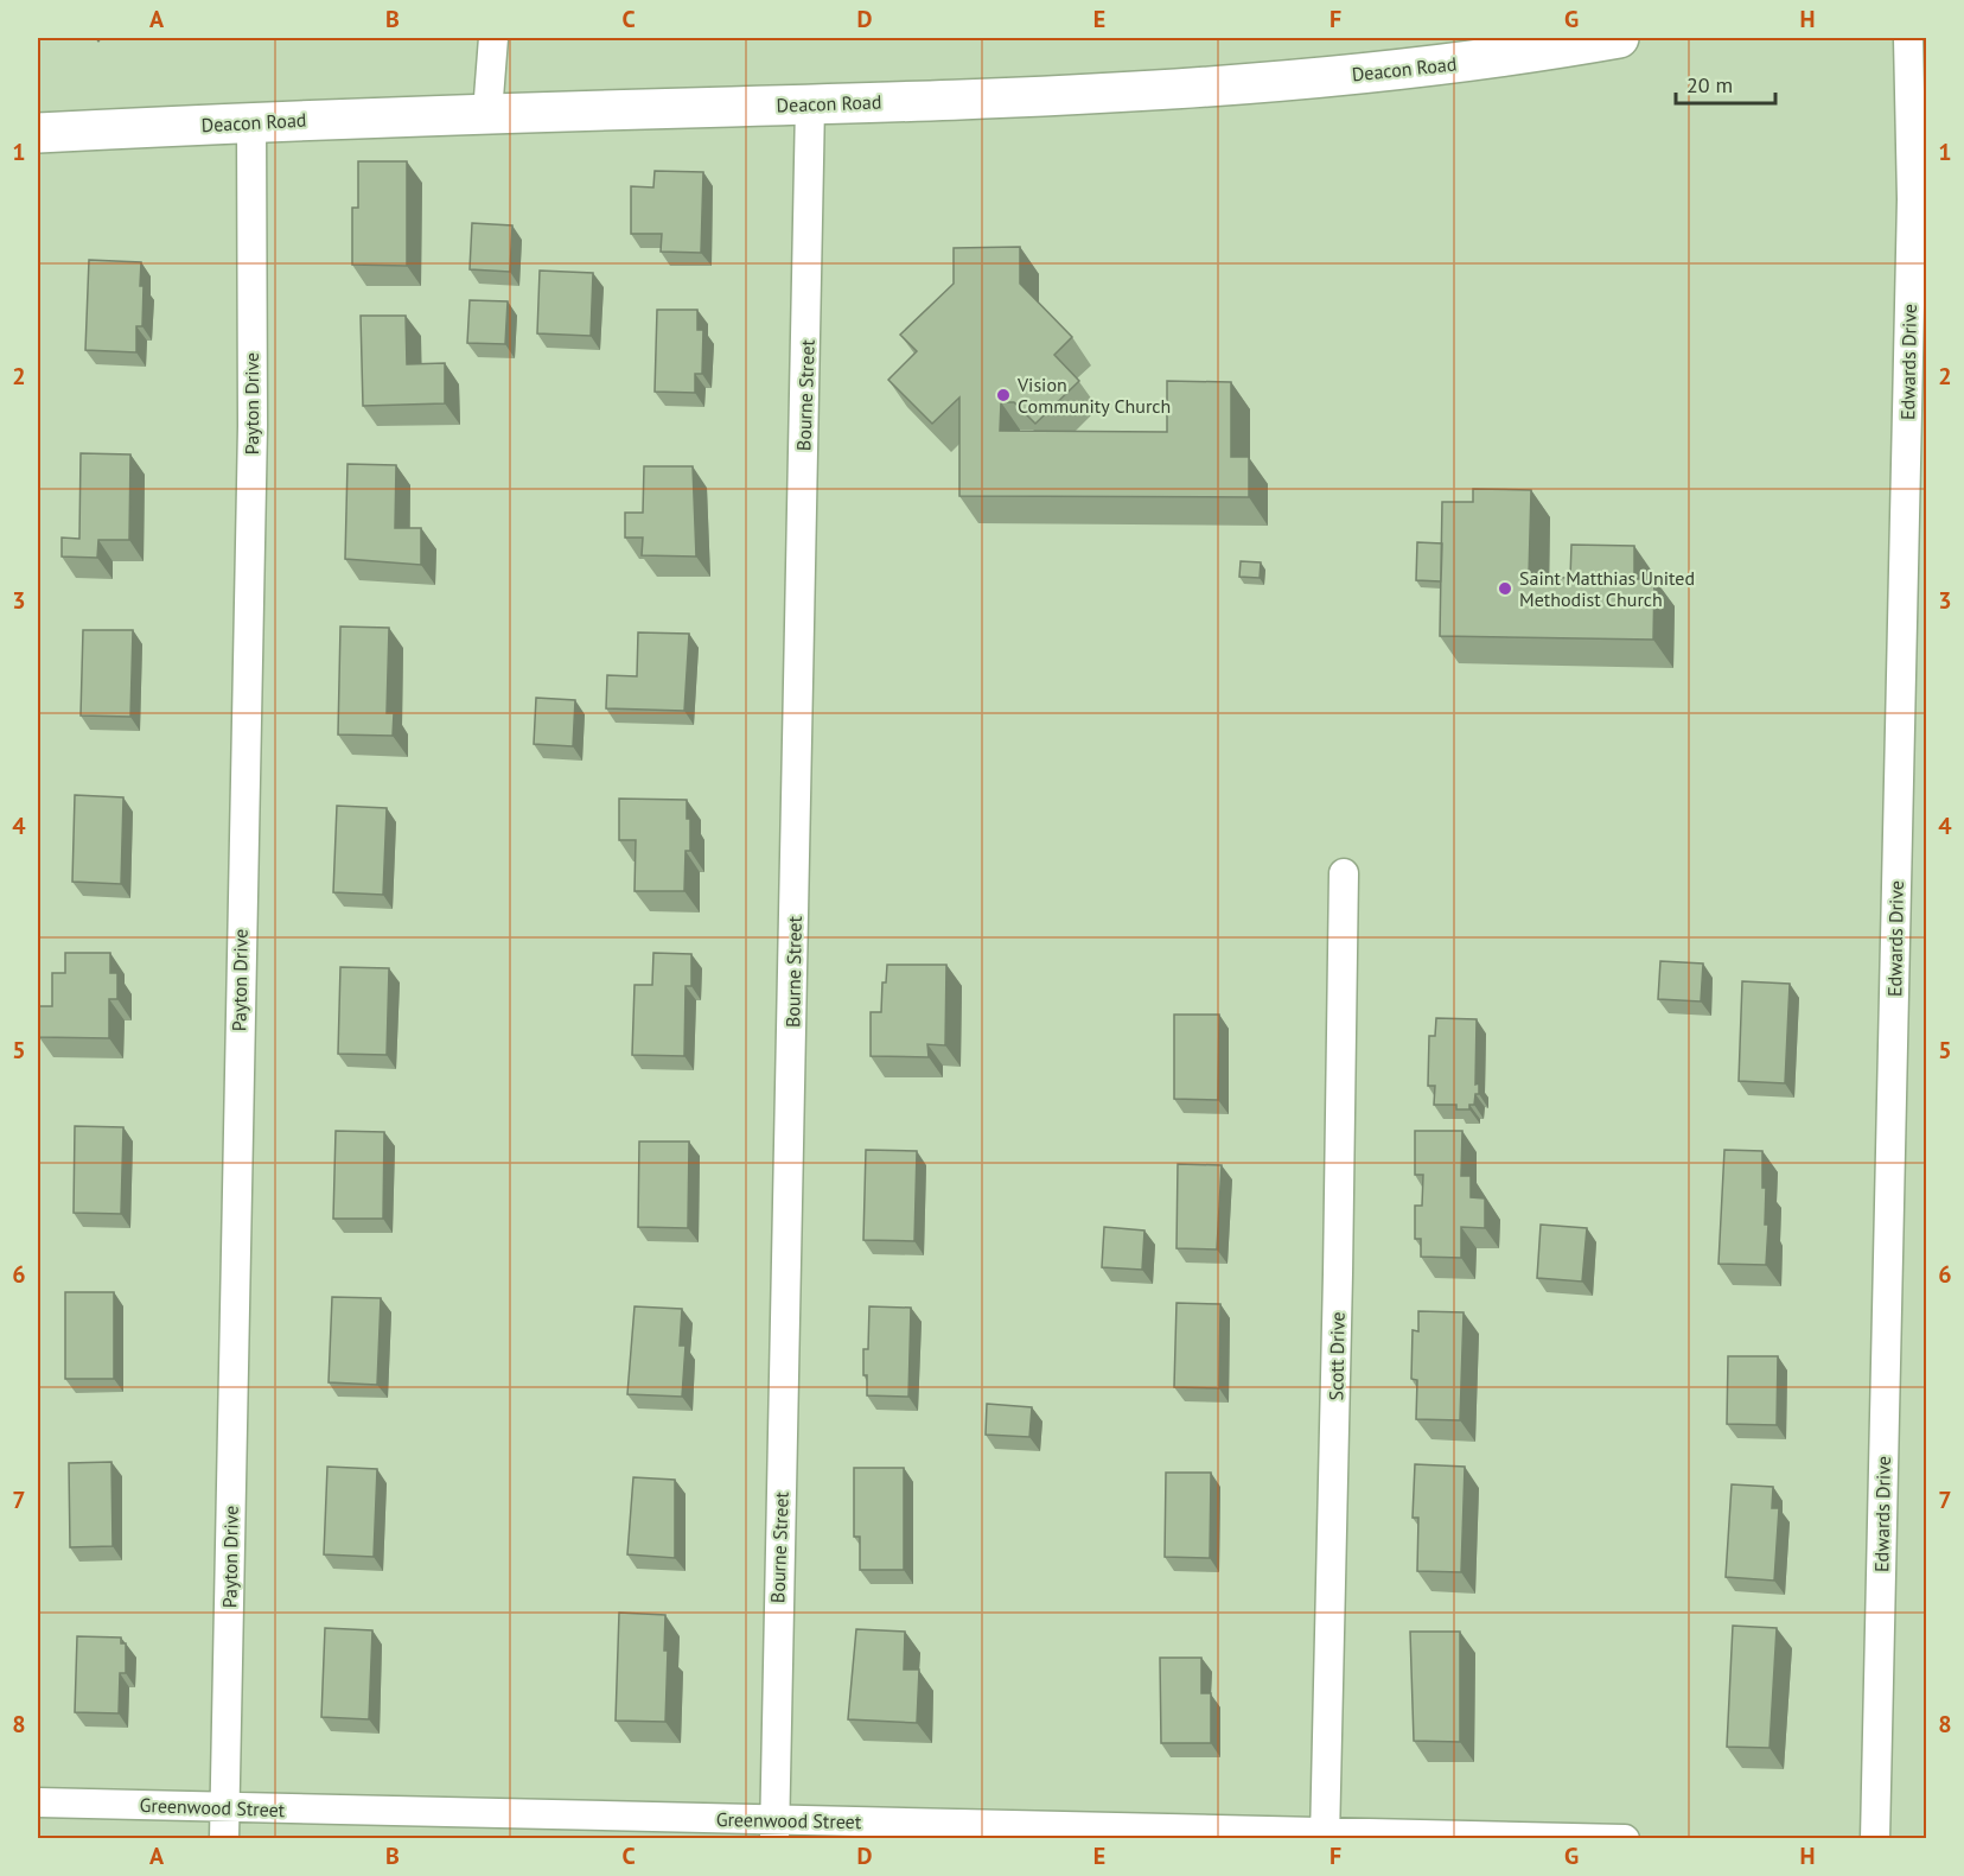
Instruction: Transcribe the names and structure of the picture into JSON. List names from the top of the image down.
{
  "streets": {
    "main road": ["Deacon Road"],
    "street": [
      "Edwards Drive",
      "Bourne Street",
      "Payton Drive",
      "Scott Drive",
      "Greenwood Street"
    ]
  },
  "crossings": [
    ["Deacon Road", "Bourne Street"],
    ["Deacon Road", "Payton Drive"],
    ["Bourne Street", "Greenwood Street"],
    ["Payton Drive", "Greenwood Street"],
    ["Scott Drive", "Greenwood Street"]
  ],
  "places": ["Vision Community Church", "Saint Matthias United Methodist Church"],
  "scale_bar": "20 m",
  "grid": {
    "columns": [
      "A",
      "B",
      "C",
      "D",
      "E",
      "F",
      "G",
      "H"
    ],
    "rows": [
      "1",
      "2",
      "3",
      "4",
      "5",
      "6",
      "7",
      "8"
    ]
  }
}
